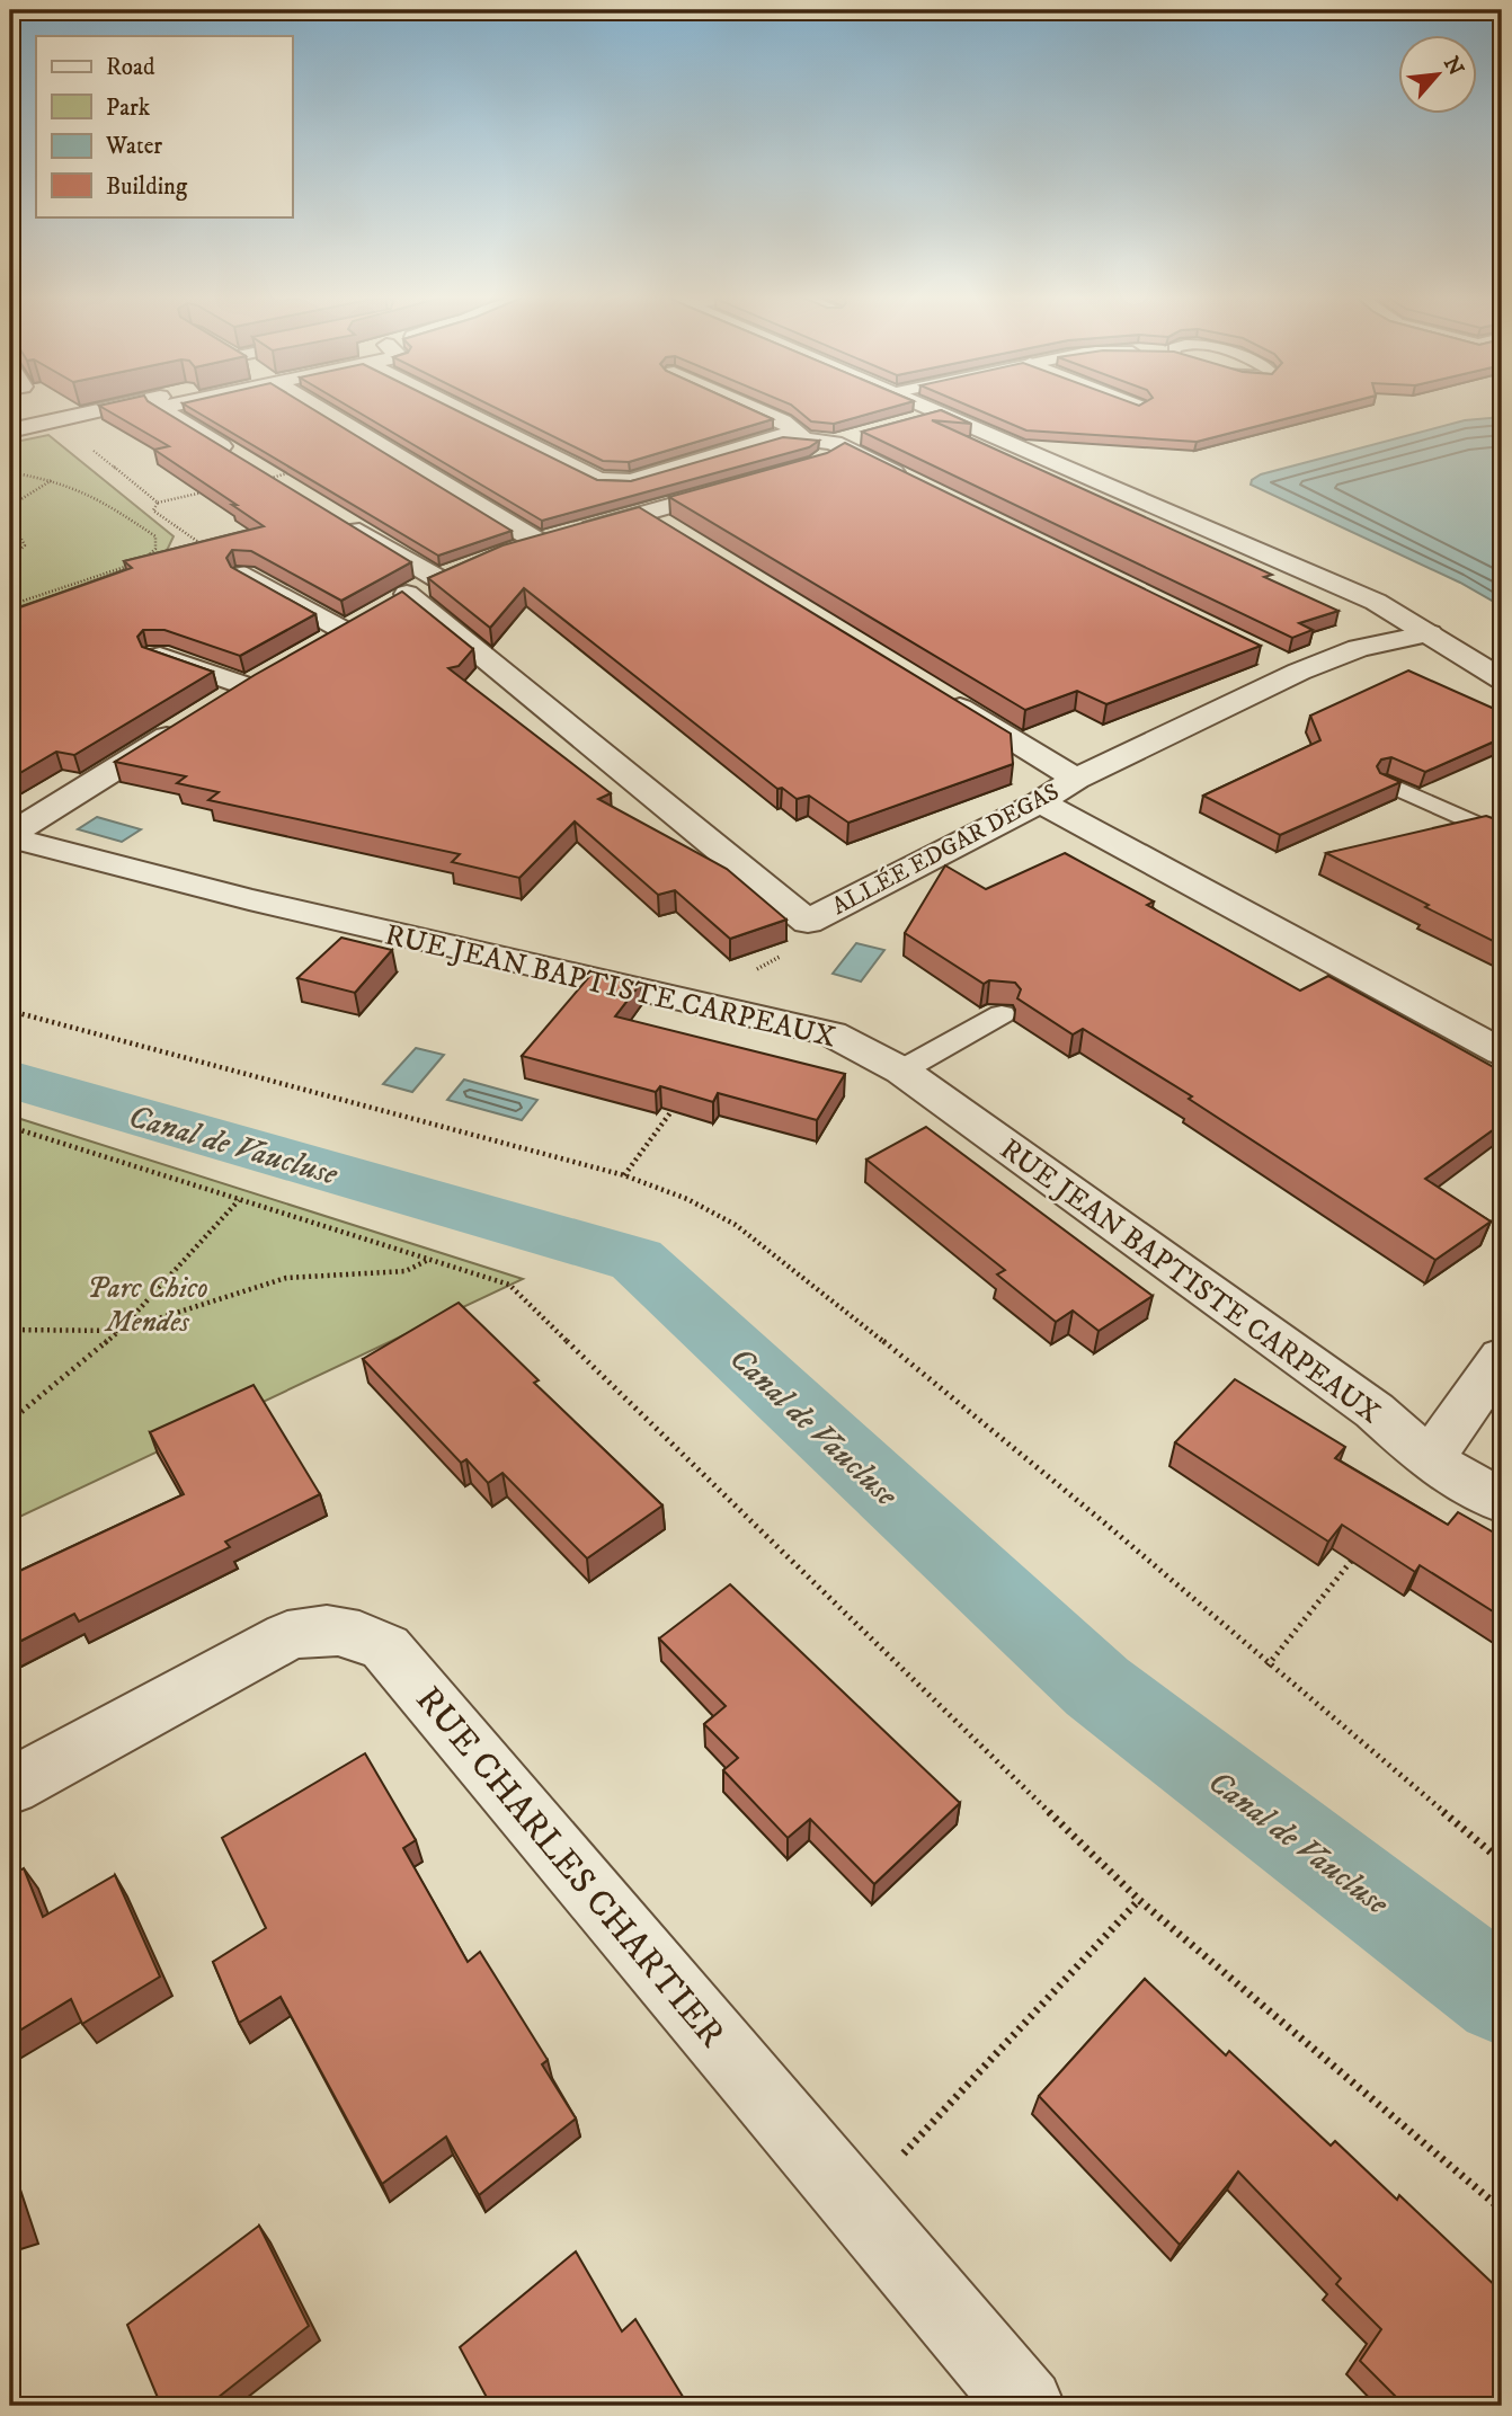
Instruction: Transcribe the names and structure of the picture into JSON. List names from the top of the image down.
{
  "streets": {
    "street": ["ALLÉE EDGAR DEGAS", "RUE JEAN BAPTISTE CARPEAUX", "RUE CHARLES CHARTIER"]
  },
  "water": ["Canal de Vaucluse"],
  "parks": ["Parc Chico Mendes"],
  "legend": [
    "Road",
    "Park",
    "Water",
    "Building"
  ],
  "north": "top right"
}
